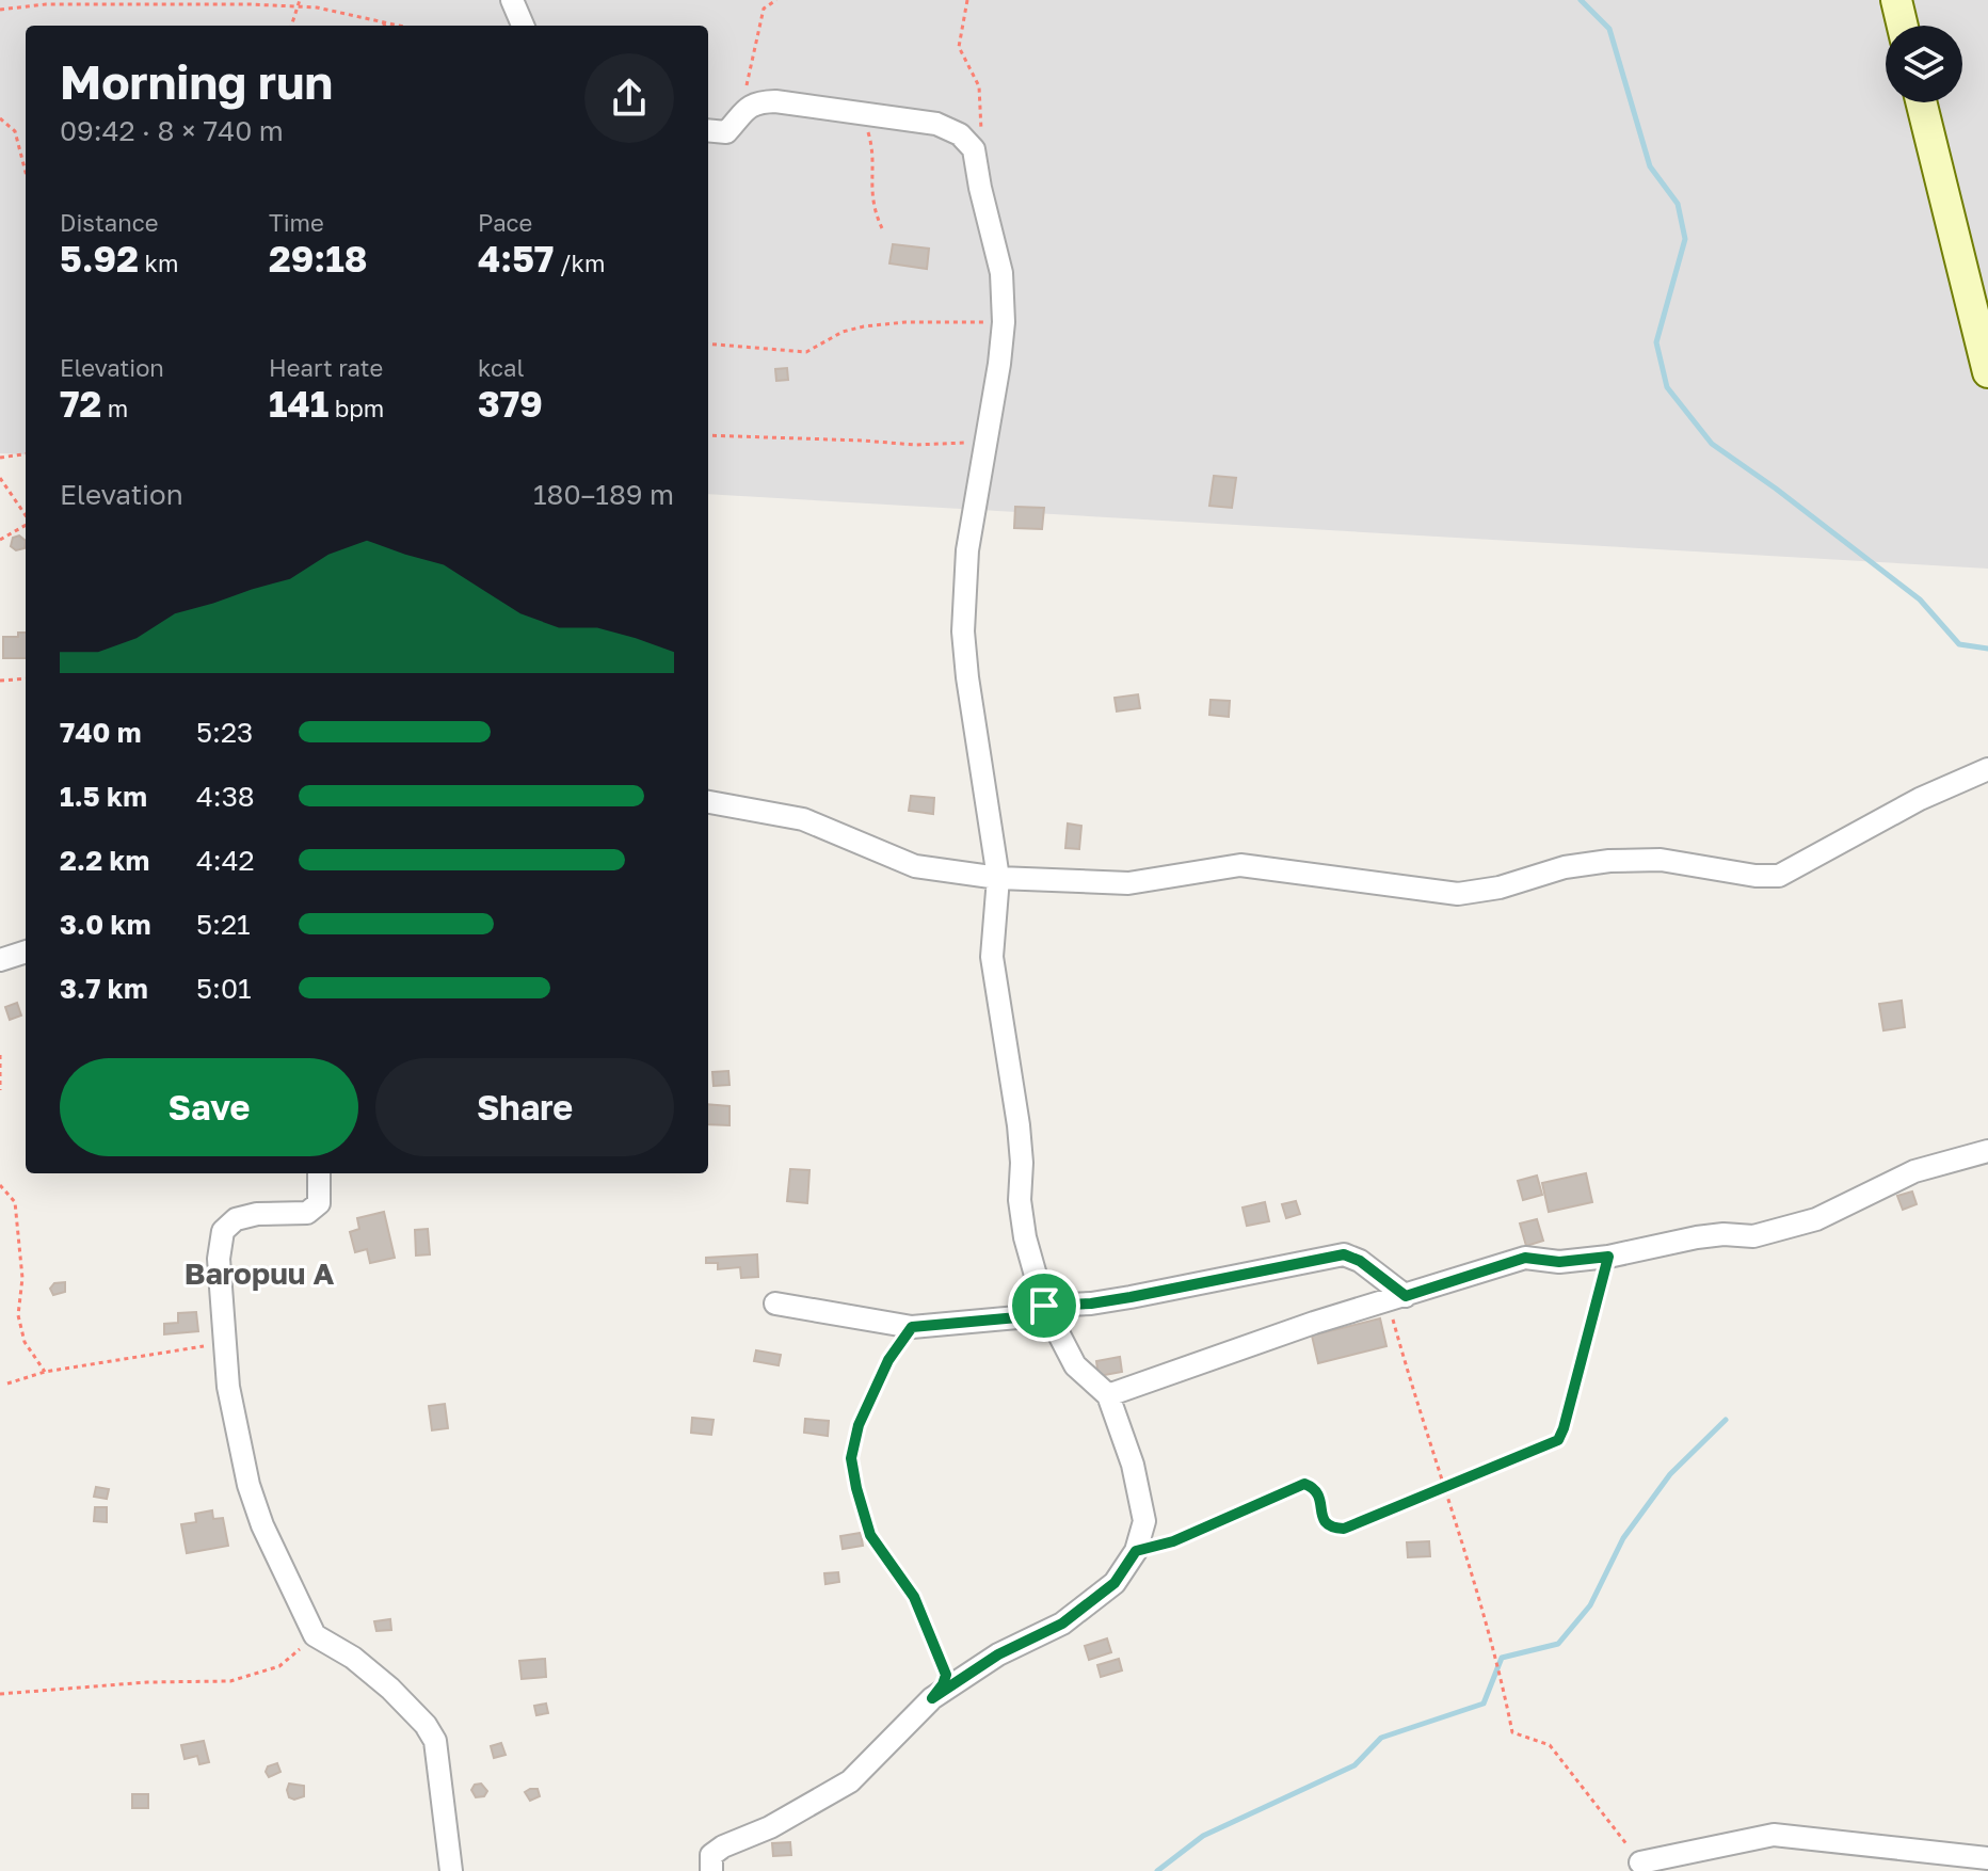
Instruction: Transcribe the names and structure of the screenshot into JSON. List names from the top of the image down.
{
  "districts": ["Baropuu A"],
  "page": {
    "heading": ["Morning run", "09:42 · 8 × 740 m"],
    "stats": [
      ["Distance", "5.92 km"],
      ["Time", "29:18"],
      ["Pace", "4:57 /km"],
      ["Elevation", "72 m"],
      ["Heart rate", "141 bpm"],
      ["kcal", "379"]
    ],
    "chart": ["Elevation", "180–189 m"],
    "list": [
      {
        "name": "740 m",
        "note": "5:23"
      },
      {
        "name": "1.5 km",
        "note": "4:38"
      },
      {
        "name": "2.2 km",
        "note": "4:42"
      },
      {
        "name": "3.0 km",
        "note": "5:21"
      },
      {
        "name": "3.7 km",
        "note": "5:01"
      }
    ],
    "buttons": ["Save", "Share"]
  }
}
